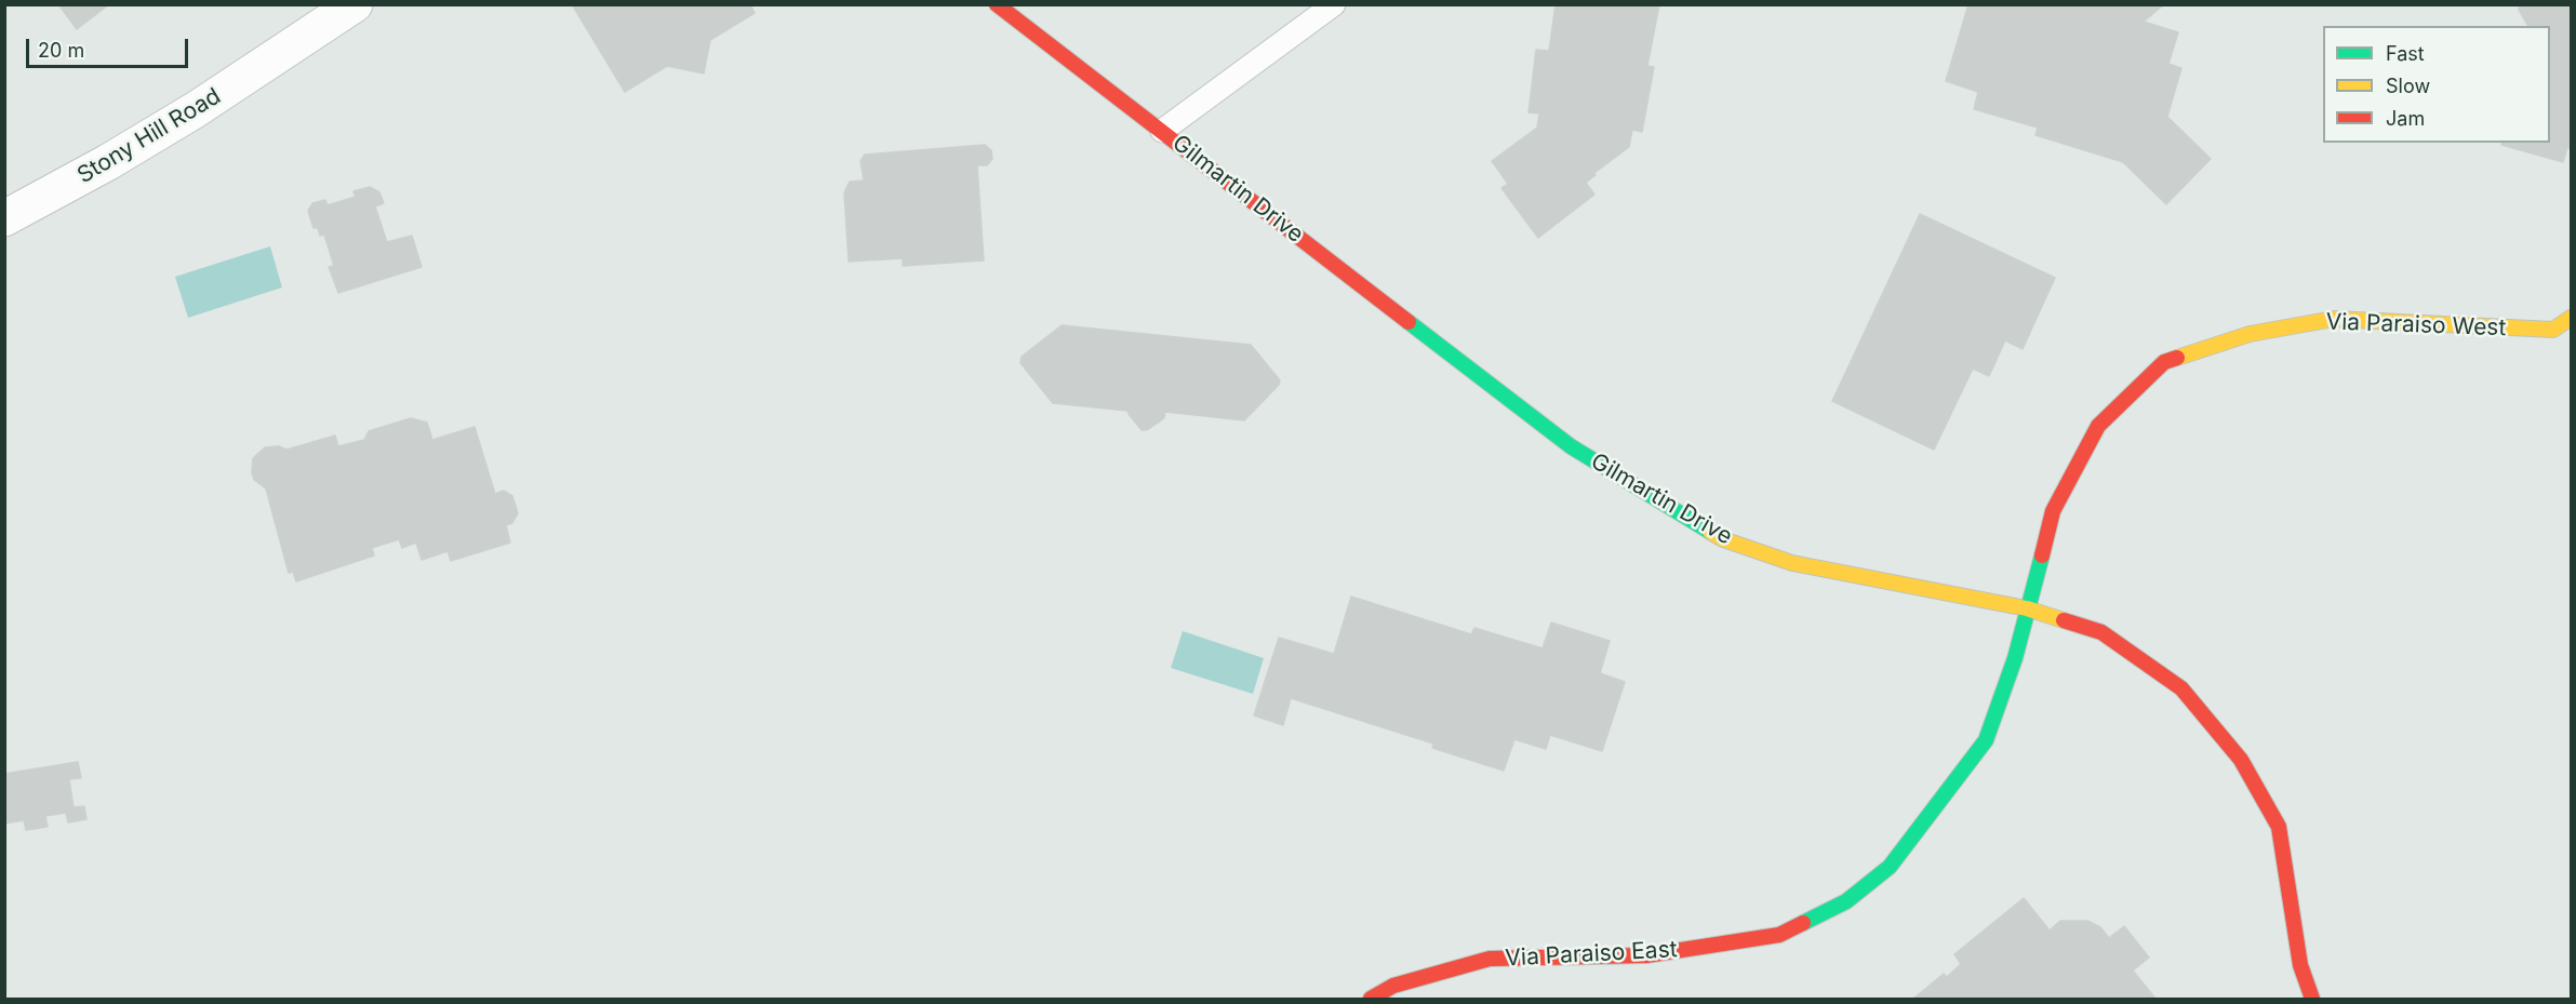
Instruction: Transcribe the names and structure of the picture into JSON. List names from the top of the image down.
{
  "streets": {
    "street": [
      "Stony Hill Road",
      "Gilmartin Drive",
      "Via Paraiso West",
      "Via Paraiso East"
    ]
  },
  "crossings": [
    ["Gilmartin Drive", "Via Paraiso West"],
    ["Gilmartin Drive", "Via Paraiso East"],
    ["Via Paraiso West", "Via Paraiso East"]
  ],
  "legend": ["Fast", "Slow", "Jam"],
  "scale_bar": "20 m"
}
